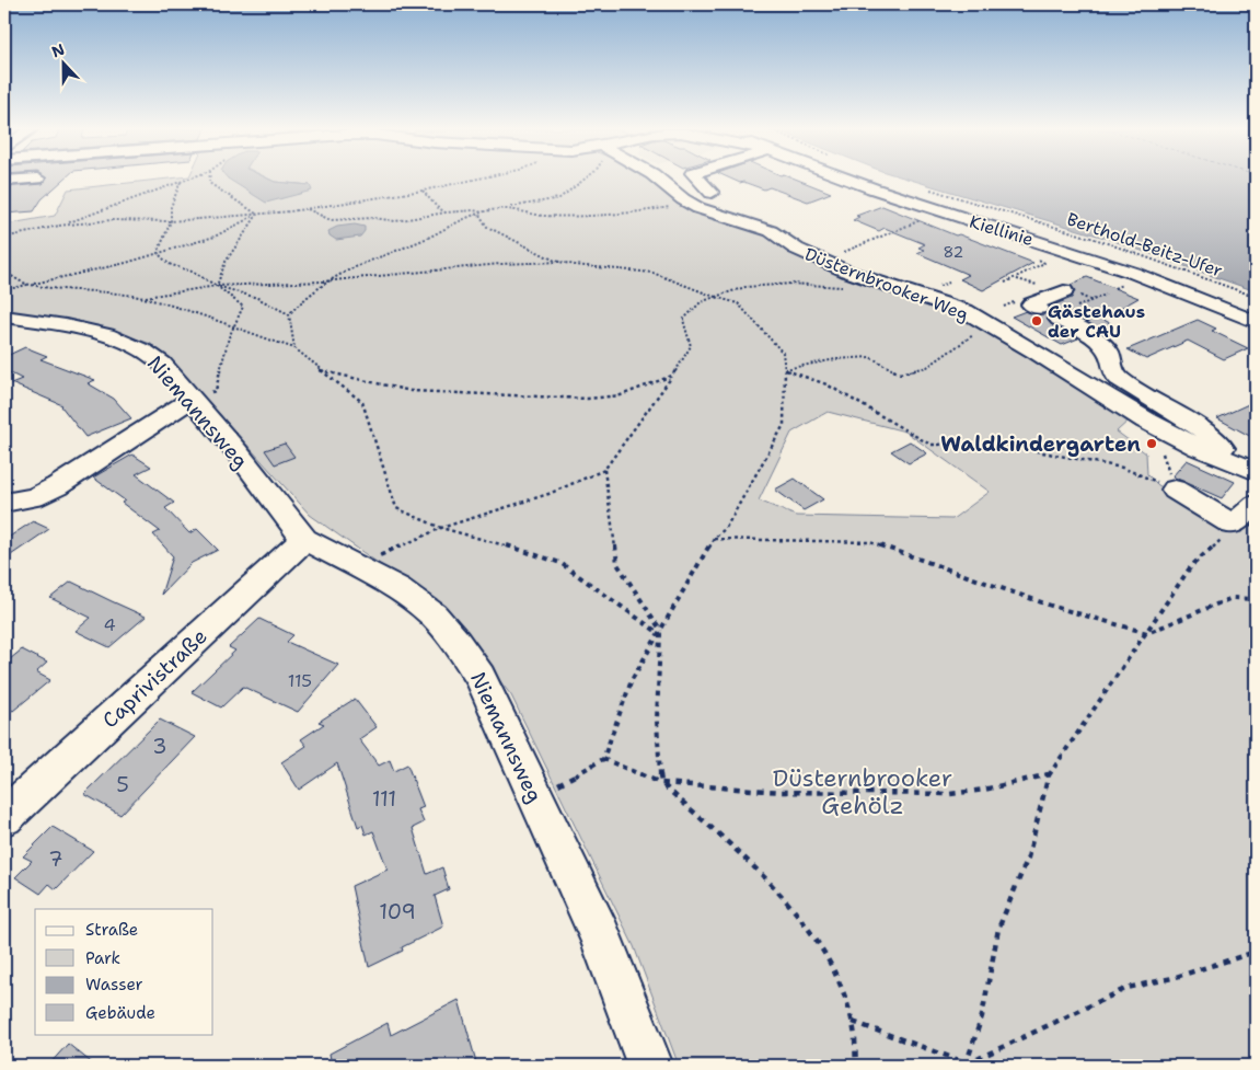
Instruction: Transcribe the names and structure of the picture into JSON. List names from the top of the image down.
{
  "streets": {
    "street": [
      "Kiellinie",
      "Düsternbrooker Weg",
      "Niemannsweg",
      "Caprivistraße"
    ],
    "path": ["Berthold-Beitz-Ufer"]
  },
  "crossings": [
    ["Niemannsweg", "Caprivistraße"]
  ],
  "parks": ["Düsternbrooker Gehölz"],
  "places": ["Gästehaus der CAU", "Waldkindergarten"],
  "house_numbers": [
    "82",
    "4",
    "115",
    "3",
    "5",
    "111",
    "7",
    "109"
  ],
  "legend": [
    "Straße",
    "Park",
    "Wasser",
    "Gebäude"
  ],
  "north": "top"
}
